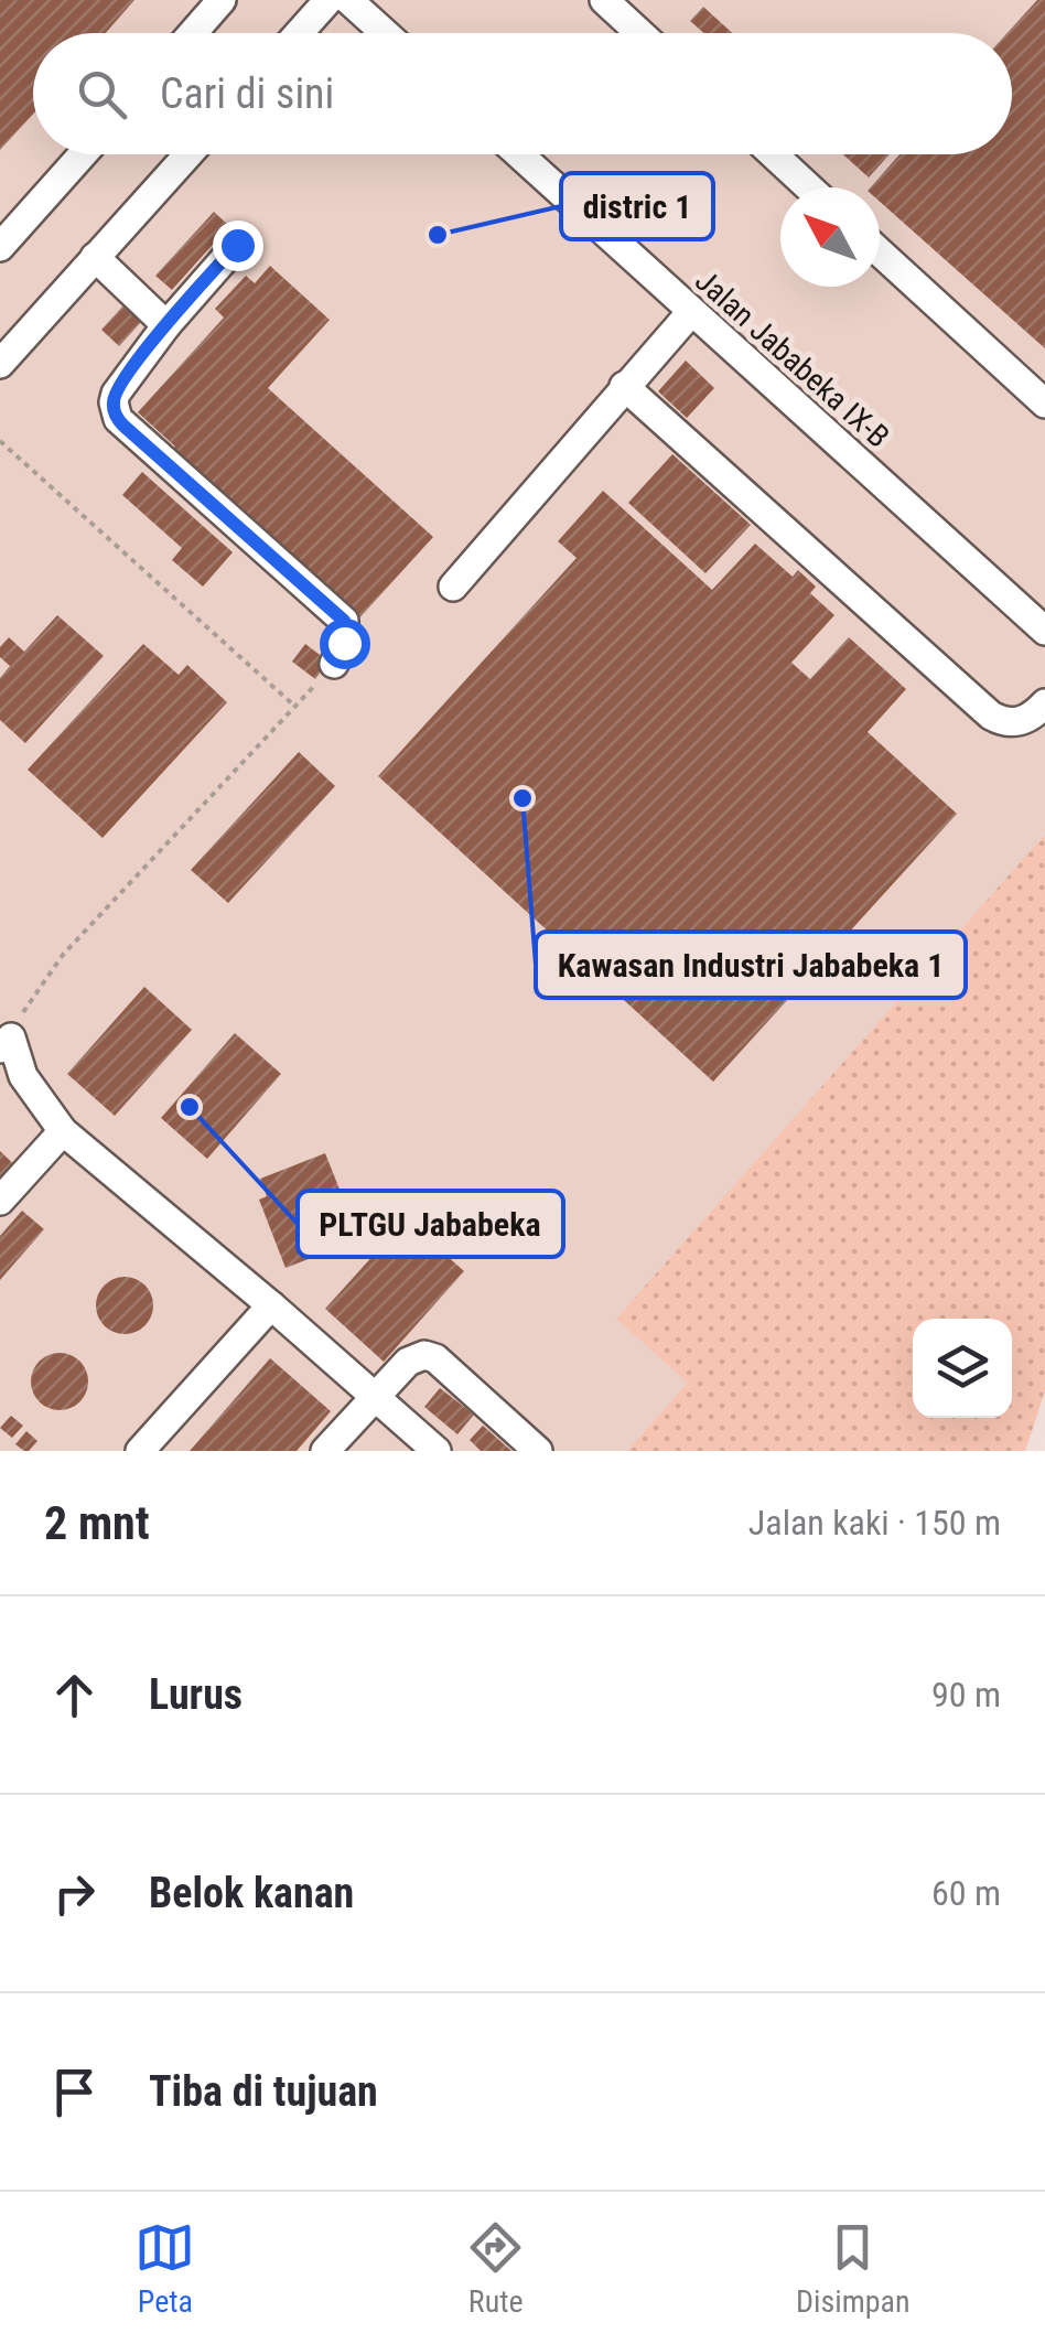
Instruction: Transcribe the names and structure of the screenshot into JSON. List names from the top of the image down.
{
  "streets": {
    "street": ["Jalan Jababeka IX-B"]
  },
  "places": ["distric 1", "Kawasan Industri Jababeka 1", "PLTGU Jababeka"],
  "north": "top left",
  "page": {
    "search": "Cari di sini",
    "heading": ["2 mnt", "Jalan kaki · 150 m"],
    "list": [
      ["Lurus", "90 m"],
      ["Belok kanan", "60 m"],
      "Tiba di tujuan"
    ],
    "nav": ["Peta", "Rute", "Disimpan"]
  }
}
